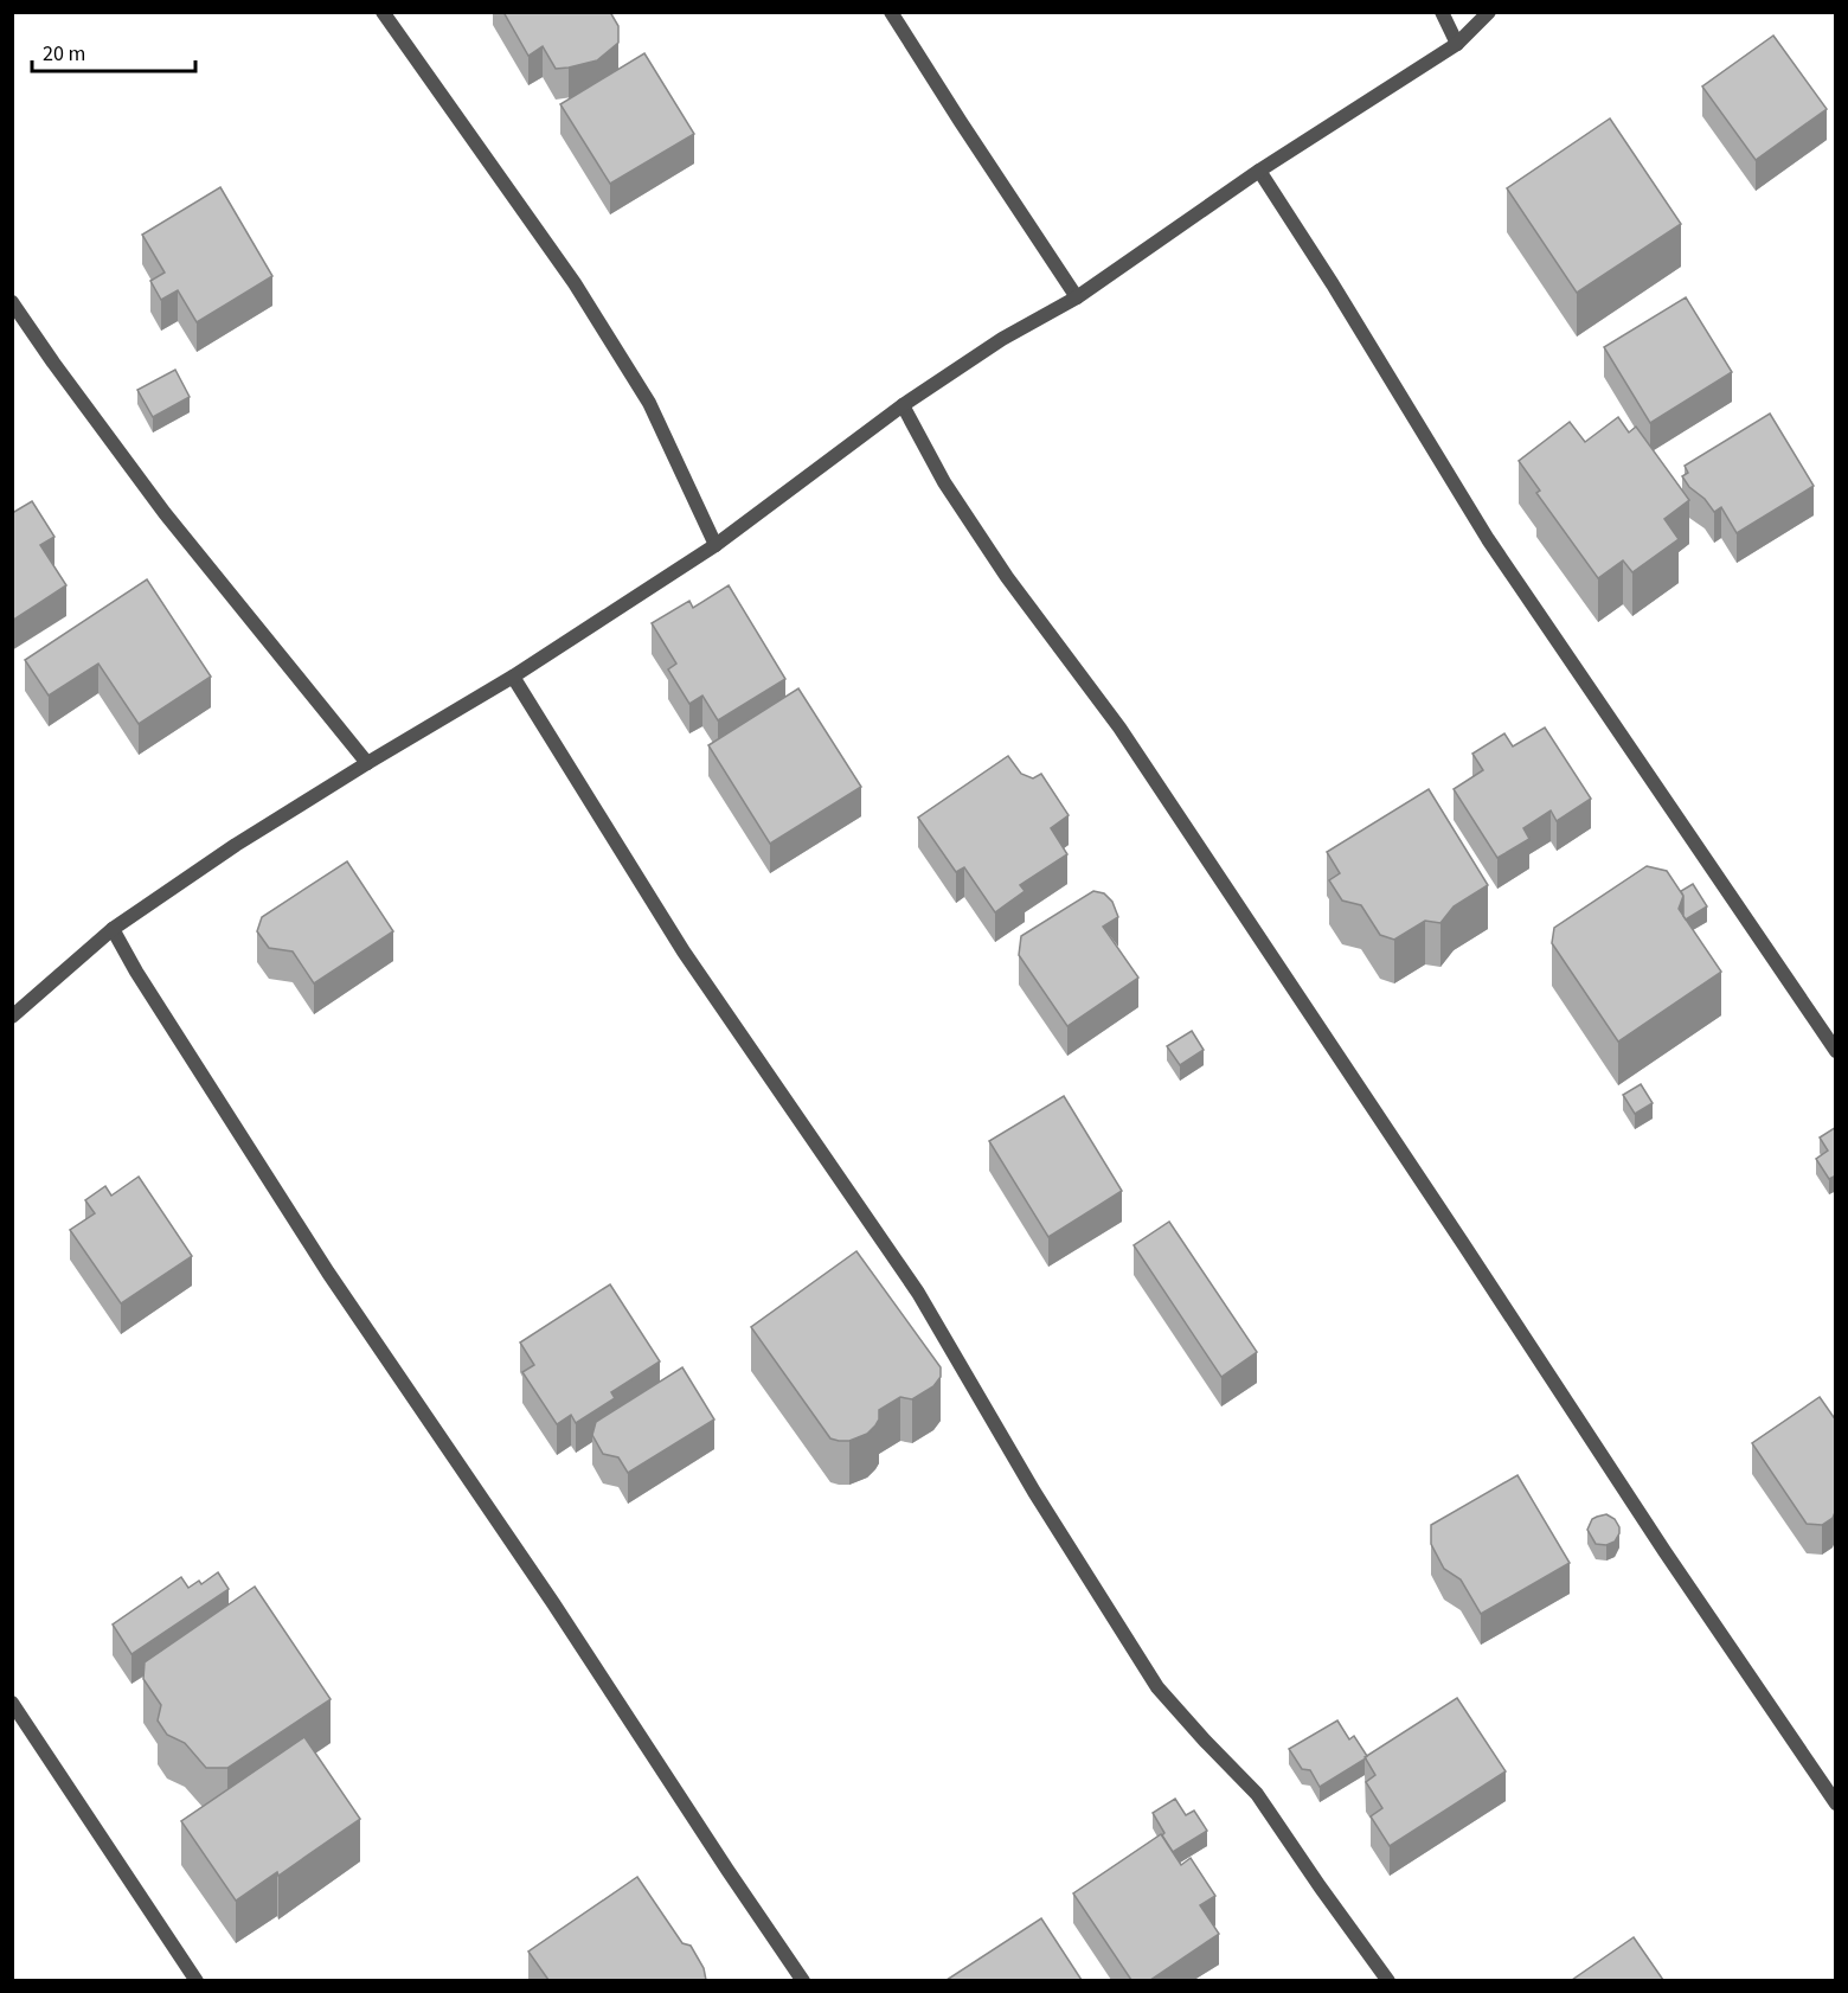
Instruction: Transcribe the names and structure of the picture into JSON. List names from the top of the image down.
{
  "scale_bar": "20 m"
}
